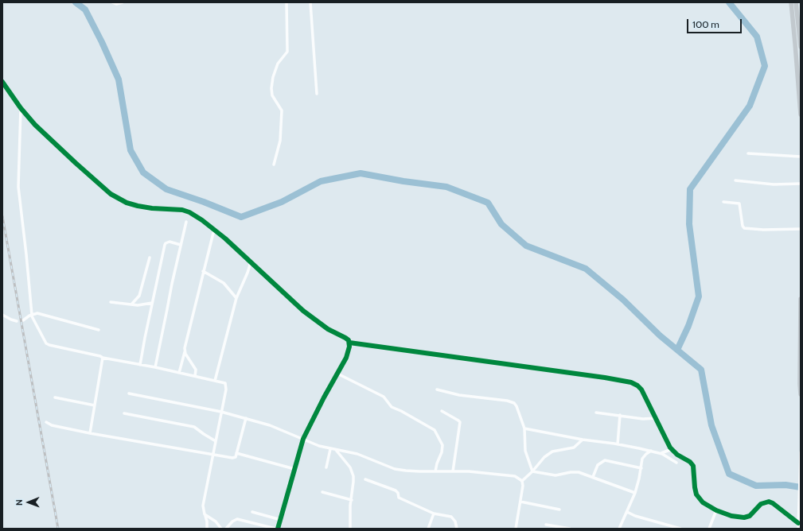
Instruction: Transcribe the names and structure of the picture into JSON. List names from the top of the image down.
{
  "scale_bar": "100 m",
  "north": "left"
}
